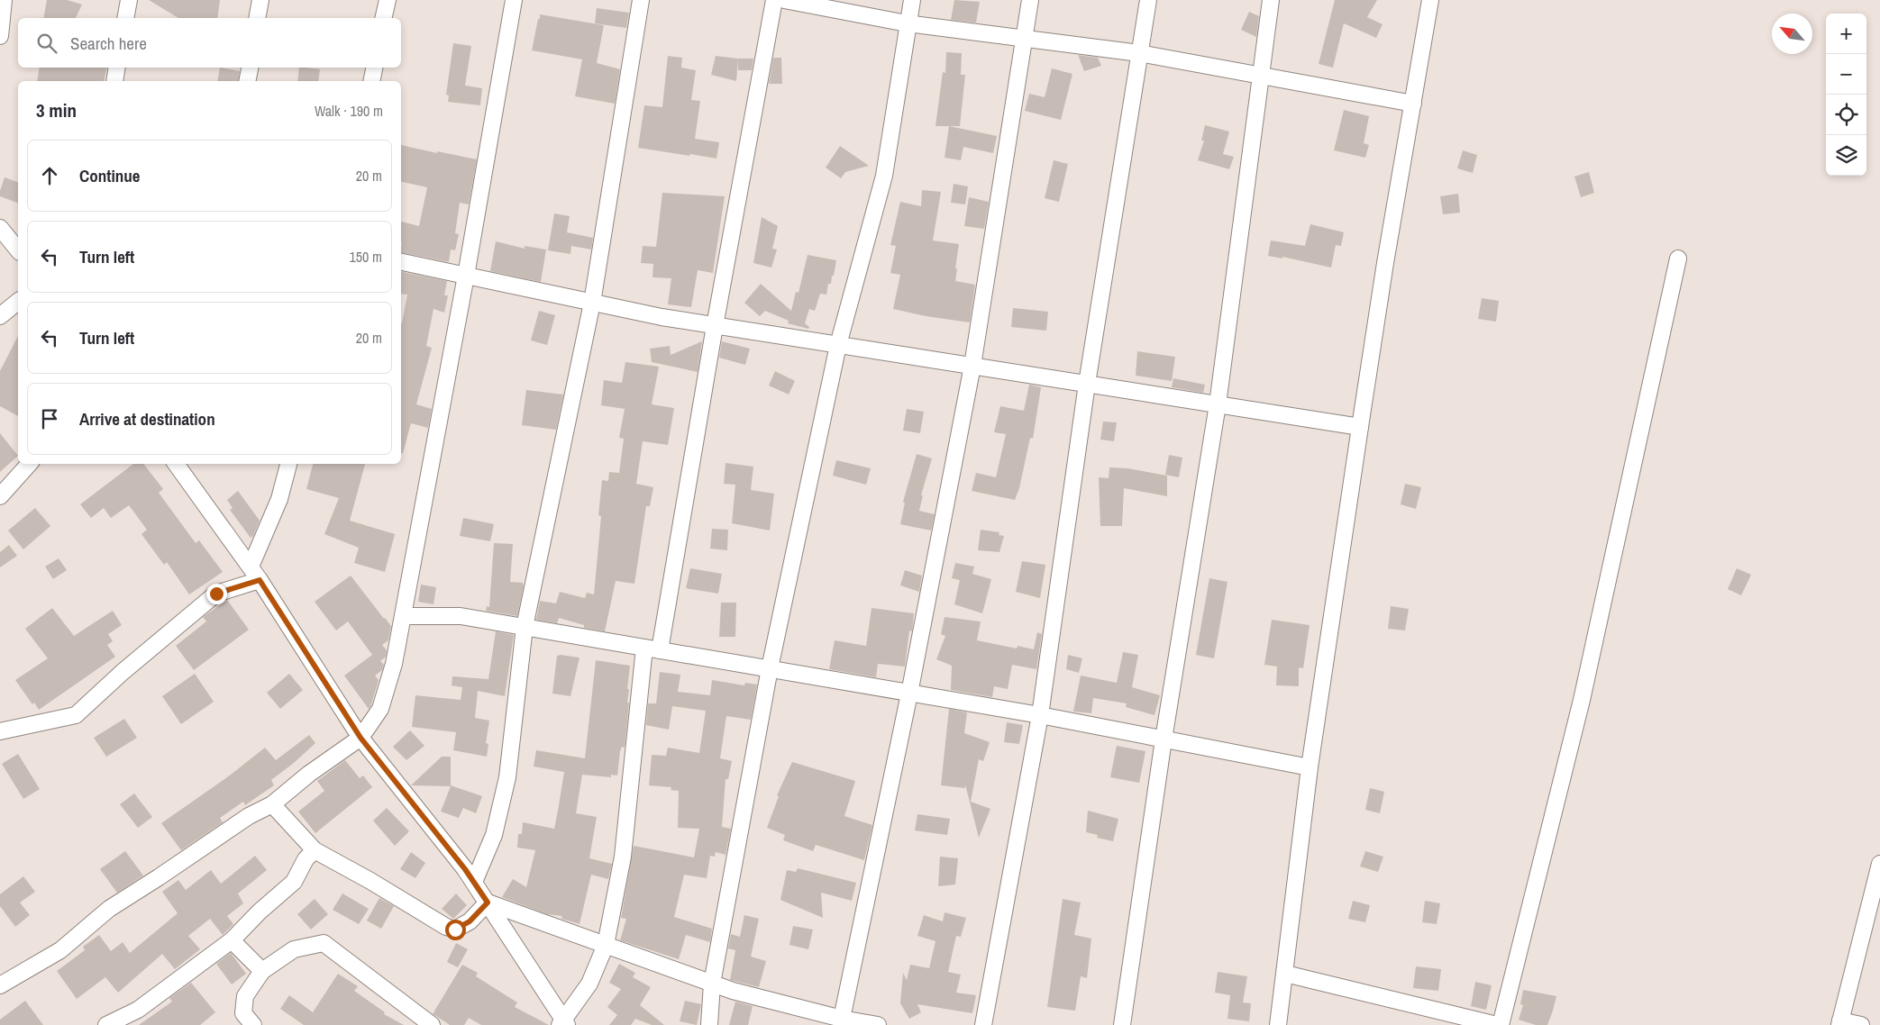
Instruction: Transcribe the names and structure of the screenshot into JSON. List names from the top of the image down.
{
  "north": "top left",
  "page": {
    "map_buttons": ["+", "−"],
    "search": "Search here",
    "heading": ["3 min", "Walk · 190 m"],
    "list": [
      ["Continue", "20 m"],
      ["Turn left", "150 m"],
      ["Turn left", "20 m"],
      "Arrive at destination"
    ]
  }
}
